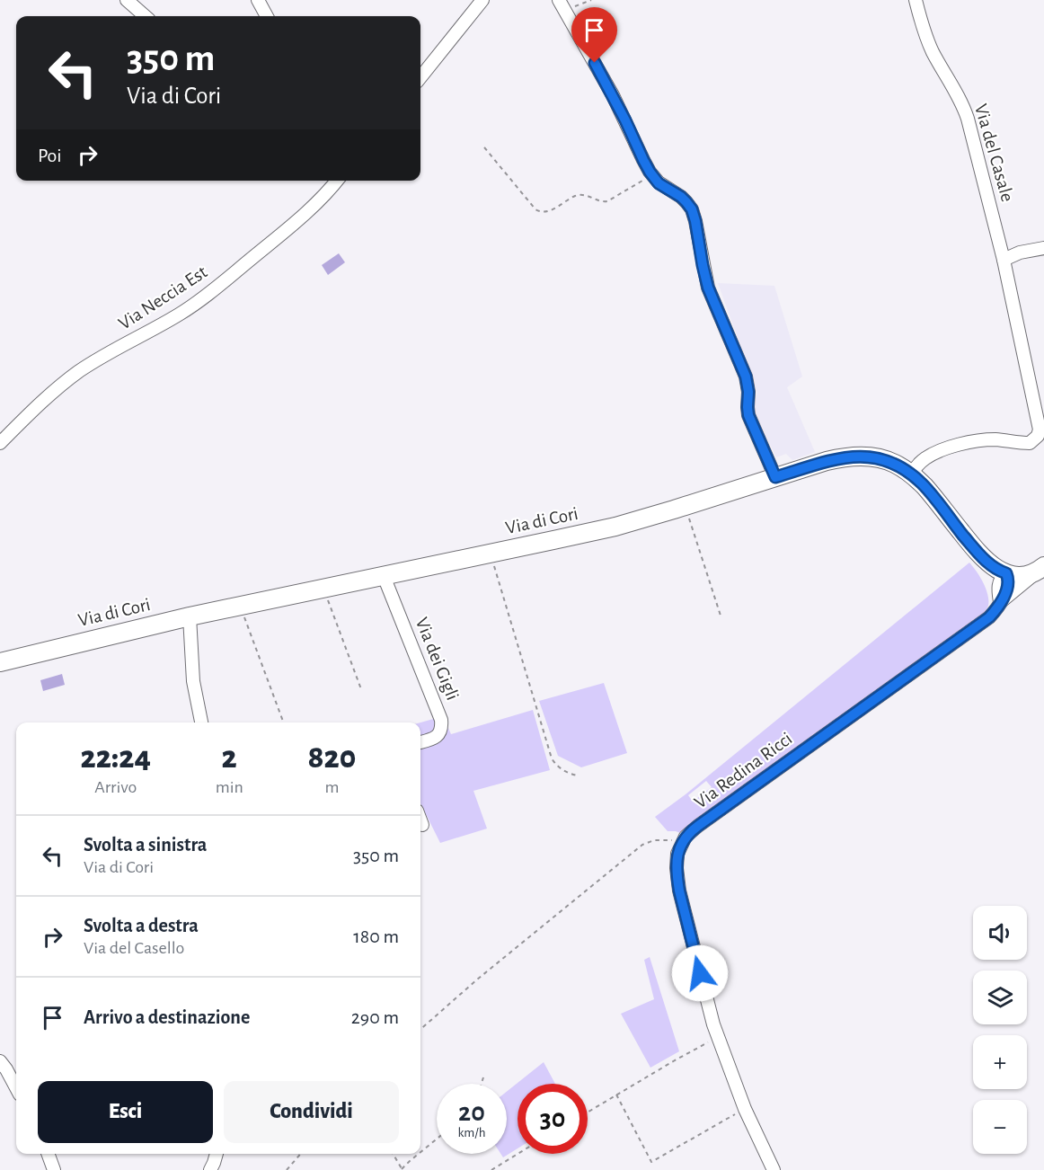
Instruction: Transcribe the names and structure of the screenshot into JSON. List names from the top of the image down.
{
  "streets": {
    "main road": ["Via di Cori"],
    "street": [
      "Via del Casale",
      "Via Neccia Est",
      "Via dei Gigli",
      "Via Redina Ricci"
    ]
  },
  "crossings": [
    ["Via del Casale", "Via di Cori"],
    ["Via di Cori", "Via dei Gigli"]
  ],
  "page": {
    "turn": ["350 m", "Via di Cori"],
    "then": "Poi",
    "eta": [
      "22:24",
      "Arrivo",
      "2",
      "min",
      "820",
      "m"
    ],
    "list": [
      {
        "name": "Svolta a sinistra",
        "note": "Via di Cori",
        "value": "350 m"
      },
      {
        "name": "Svolta a destra",
        "note": "Via del Casello",
        "value": "180 m"
      },
      {
        "name": "Arrivo a destinazione",
        "value": "290 m"
      }
    ],
    "map_buttons": ["+", "−"],
    "buttons": ["Esci", "Condividi"],
    "speed": "20 km/h",
    "limit": "30"
  }
}
